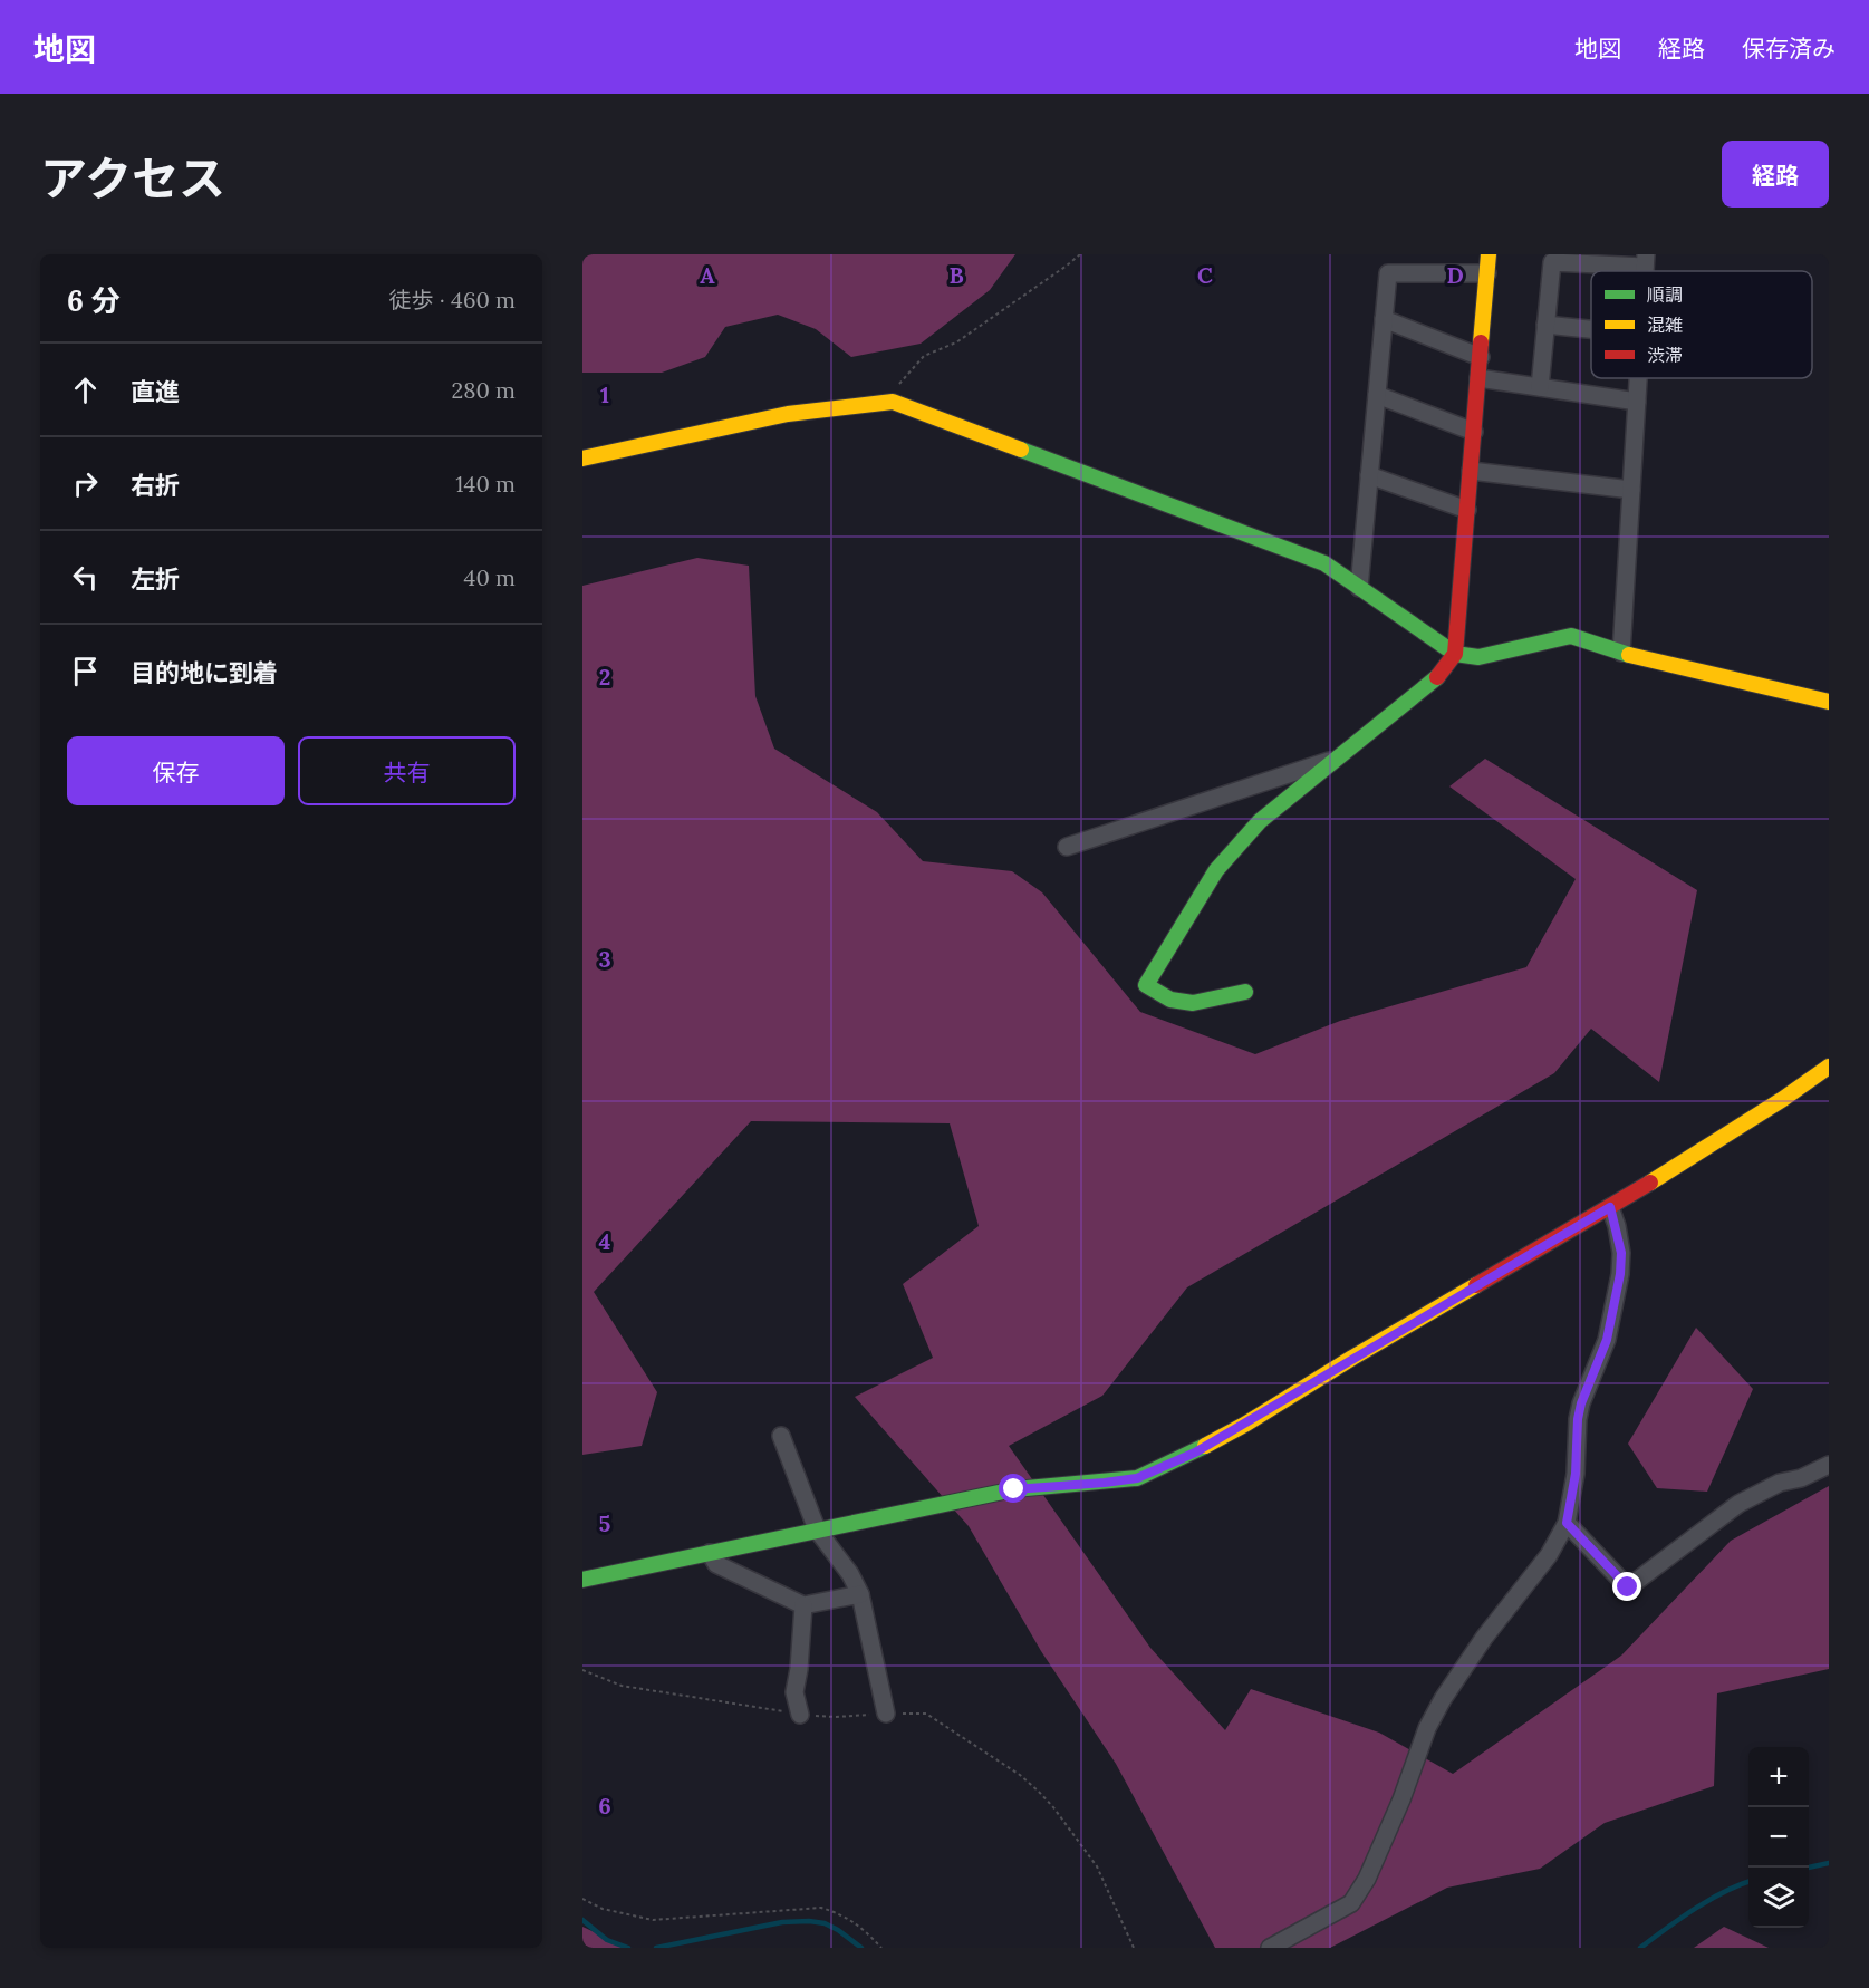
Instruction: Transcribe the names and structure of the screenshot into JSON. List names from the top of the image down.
{
  "legend": ["順調", "混雑", "渋滞"],
  "page": {
    "header": "地図",
    "nav": ["地図", "経路", "保存済み"],
    "title": "アクセス",
    "buttons": [
      "経路",
      ["保存", "共有"]
    ],
    "heading": ["6 分", "徒歩 · 460 m"],
    "list": [
      ["直進", "280 m"],
      ["右折", "140 m"],
      ["左折", "40 m"],
      "目的地に到着"
    ],
    "map_buttons": ["+", "−"]
  },
  "grid": {
    "columns": [
      "A",
      "B",
      "C",
      "D"
    ],
    "rows": [
      "1",
      "2",
      "3",
      "4",
      "5",
      "6"
    ]
  }
}
